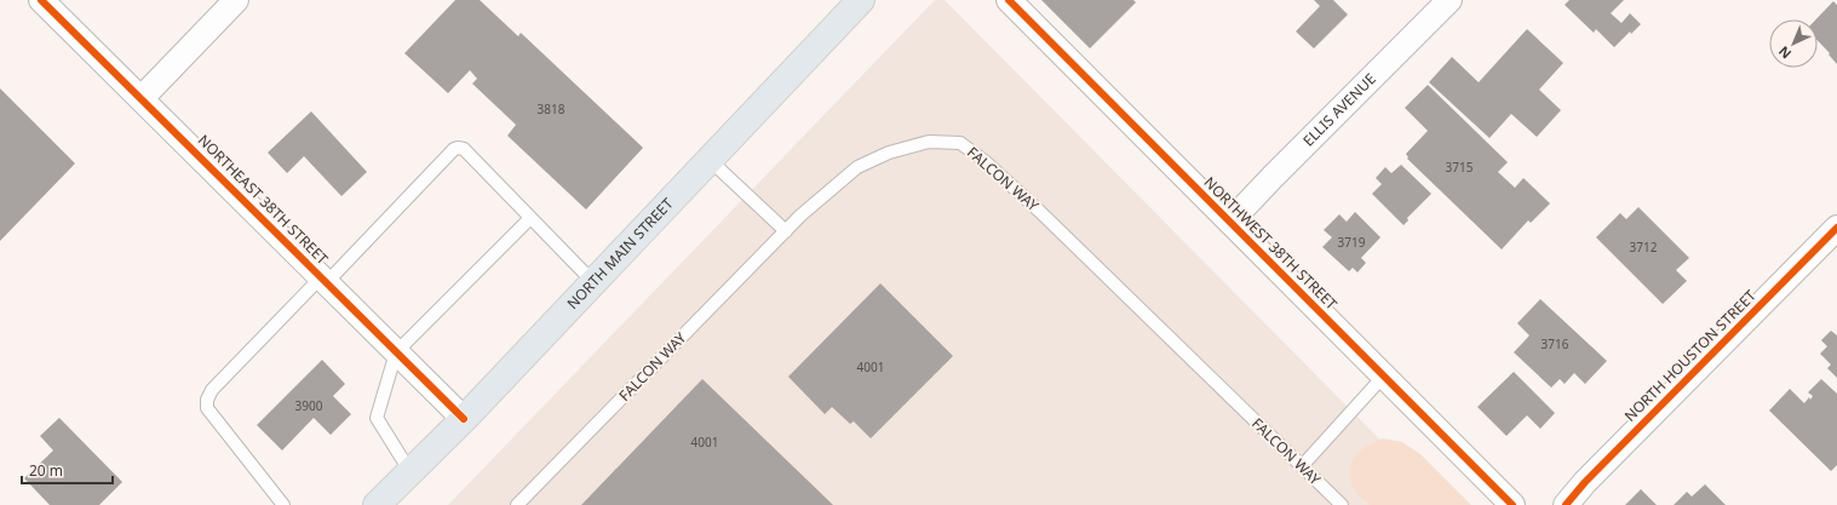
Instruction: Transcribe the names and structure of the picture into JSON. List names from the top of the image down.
{
  "streets": {
    "main road": ["NORTH MAIN STREET"],
    "street": [
      "ELLIS AVENUE",
      "NORTHEAST 38TH STREET",
      "NORTHWEST 38TH STREET",
      "NORTH HOUSTON STREET"
    ],
    "lane": ["FALCON WAY"]
  },
  "crossings": [
    ["ELLIS AVENUE", "NORTHWEST 38TH STREET"],
    ["NORTHEAST 38TH STREET", "NORTH MAIN STREET"]
  ],
  "house_numbers": [
    "3818",
    "3715",
    "3719",
    "3712",
    "3716",
    "4001",
    "3900",
    "4001"
  ],
  "scale_bar": "20 m",
  "north": "bottom left"
}
